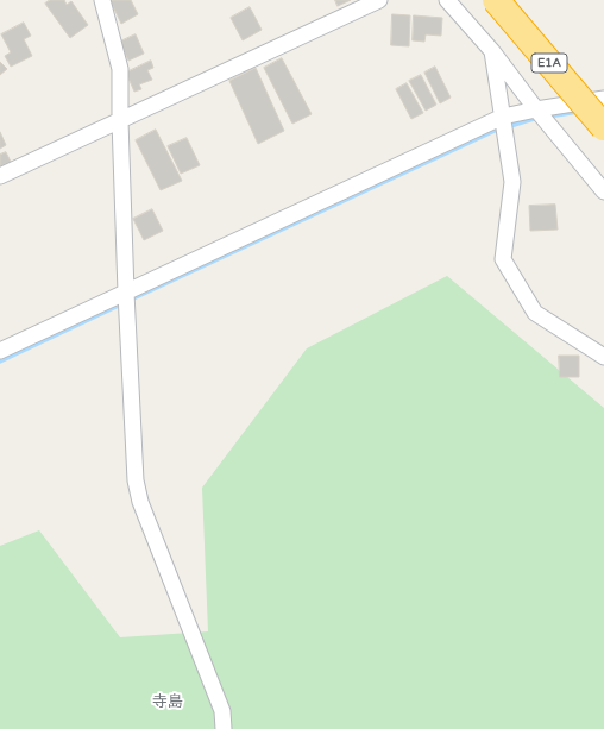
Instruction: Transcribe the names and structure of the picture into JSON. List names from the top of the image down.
{
  "streets": {
    "highway": ["E1A"]
  },
  "districts": ["寺島"]
}
